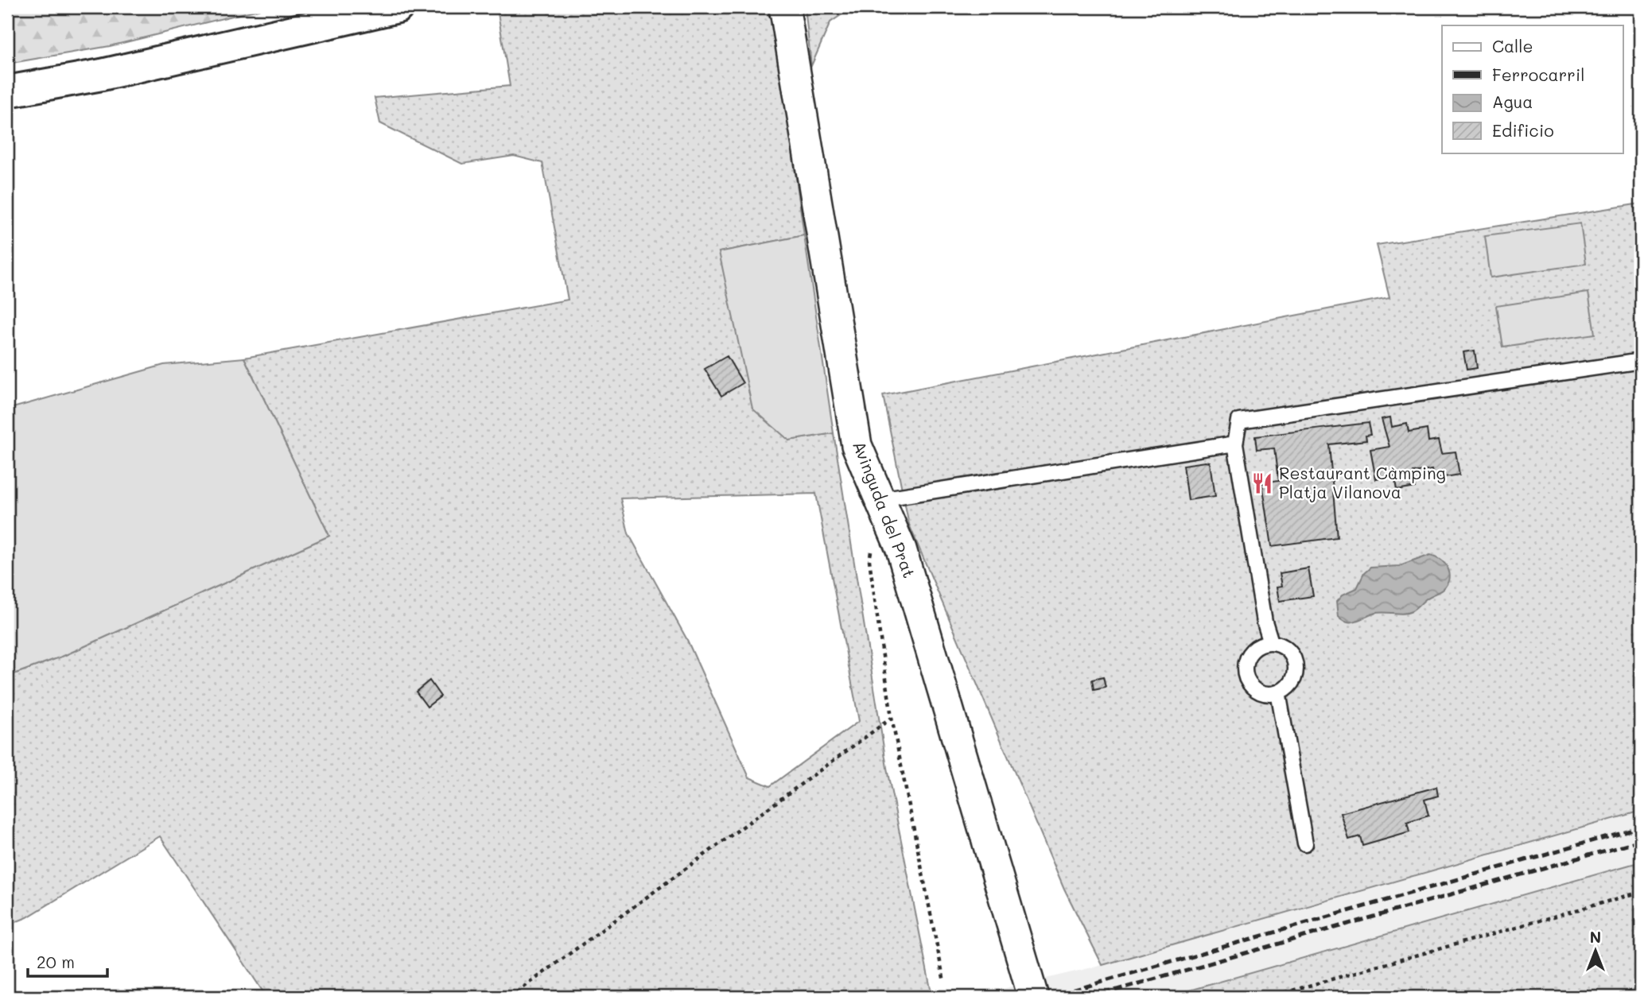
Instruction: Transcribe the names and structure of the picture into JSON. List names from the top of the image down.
{
  "streets": {
    "street": ["Avinguda del Prat"]
  },
  "places": {
    "restaurant": ["Restaurant Càmping Platja Vilanova"]
  },
  "legend": [
    "Calle",
    "Ferrocarril",
    "Agua",
    "Edificio"
  ],
  "scale_bar": "20 m",
  "north": "top"
}
